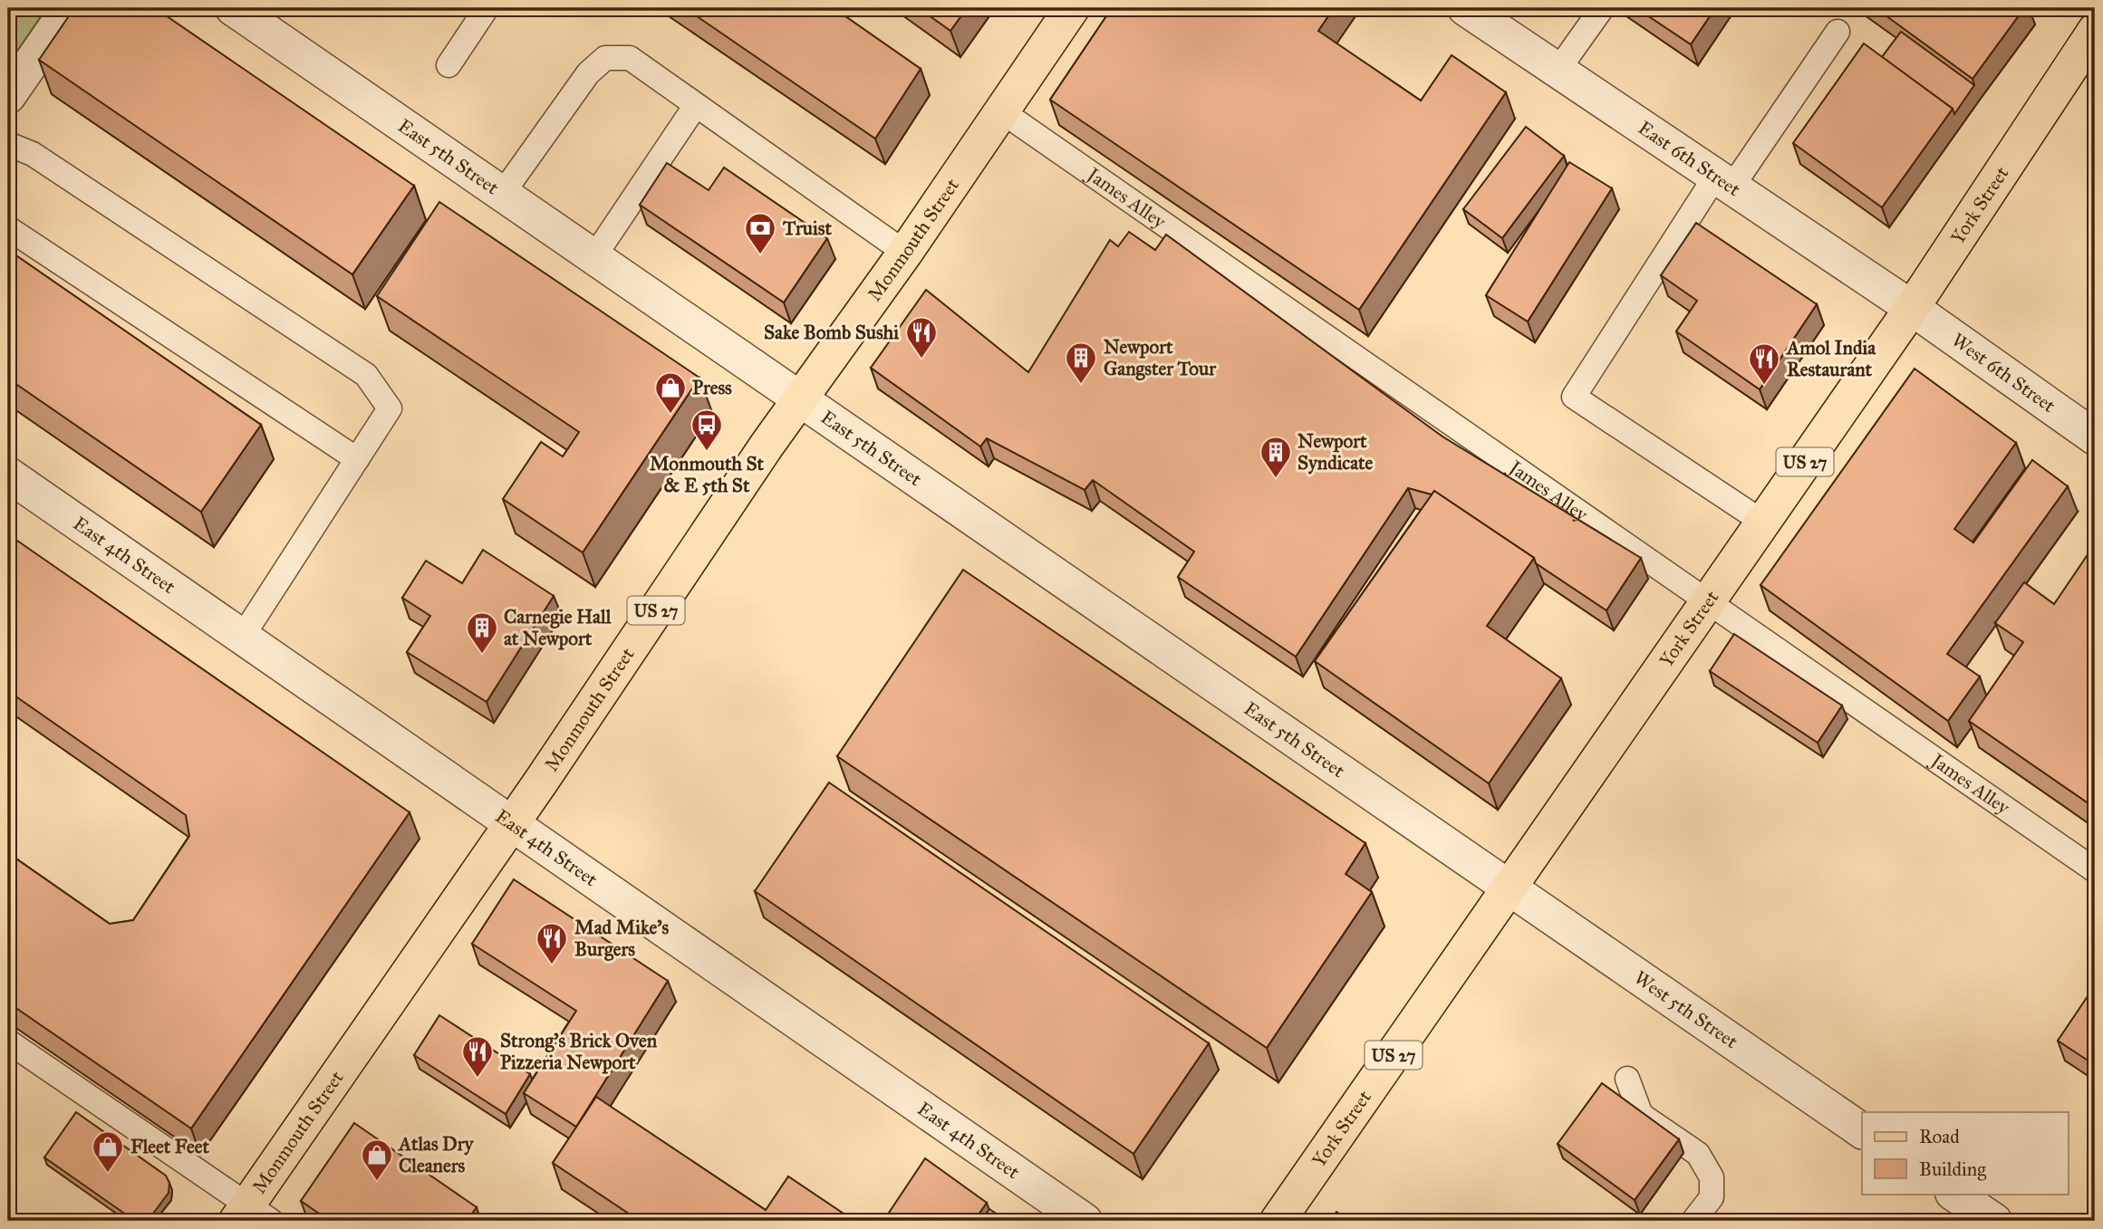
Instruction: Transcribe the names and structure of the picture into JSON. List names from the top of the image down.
{
  "streets": {
    "main road": ["York Street", "Monmouth Street", "US 27"],
    "street": [
      "East 5th Street",
      "East 6th Street",
      "West 6th Street",
      "East 4th Street",
      "West 5th Street"
    ],
    "lane": ["James Alley"]
  },
  "crossings": [
    ["East 5th Street", "York Street"],
    ["East 5th Street", "Monmouth Street"],
    ["East 5th Street", "West 5th Street"],
    ["East 6th Street", "York Street"],
    ["East 6th Street", "West 6th Street"],
    ["James Alley", "York Street"],
    ["James Alley", "Monmouth Street"],
    ["York Street", "West 6th Street"],
    ["York Street", "West 5th Street"],
    ["Monmouth Street", "East 4th Street"]
  ],
  "places": {
    "bank": ["Truist"],
    "restaurant": [
      "Sake Bomb Sushi",
      "Amol India Restaurant",
      "Mad Mike’s Burgers",
      "Strong’s Brick Oven Pizzeria Newport"
    ],
    "building": ["Newport Gangster Tour", "Newport Syndicate", "Carnegie Hall at Newport"],
    "shop": ["Press", "Fleet Feet", "Atlas Dry Cleaners"],
    "bus stop": ["Monmouth St & E 5th St"]
  },
  "legend": ["Road", "Building"]
}
